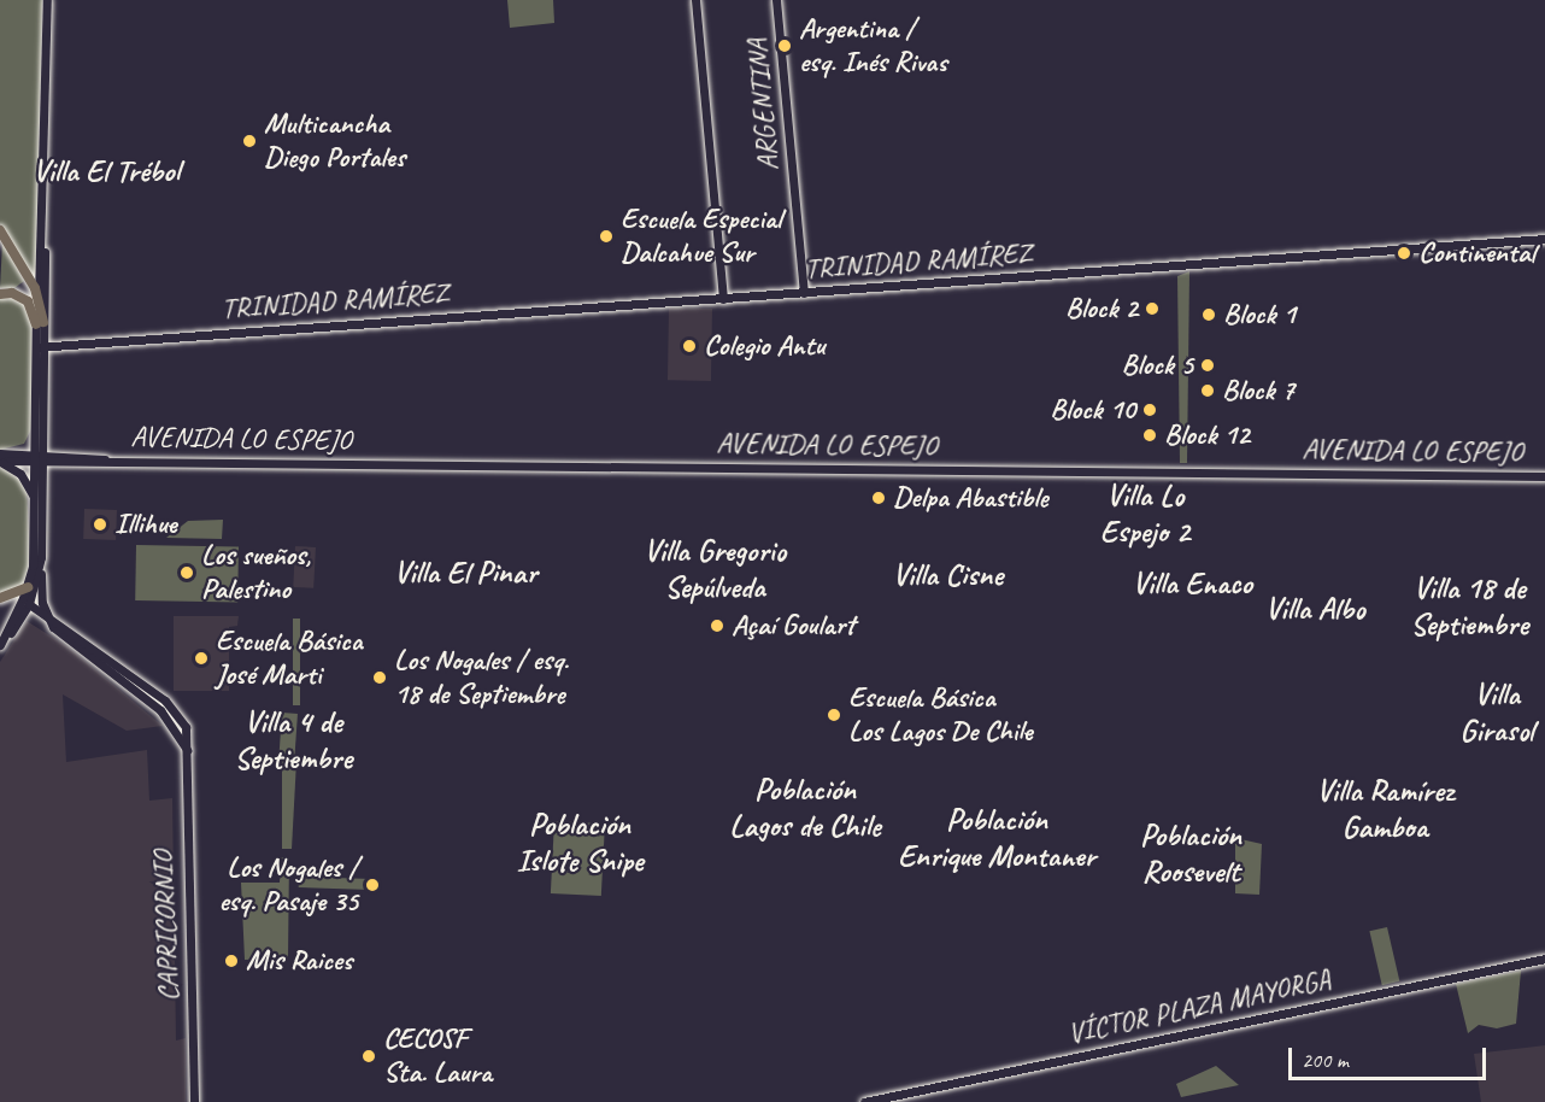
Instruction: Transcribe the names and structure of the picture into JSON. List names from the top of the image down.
{
  "streets": {
    "main road": [
      "ARGENTINA",
      "TRINIDAD RAMÍREZ",
      "AVENIDA LO ESPEJO",
      "CAPRICORNIO",
      "VÍCTOR PLAZA MAYORGA"
    ]
  },
  "crossings": [
    ["ARGENTINA", "TRINIDAD RAMÍREZ"]
  ],
  "districts": [
    "Villa El Trébol",
    "Villa Lo Espejo 2",
    "Villa Gregorio Sepúlveda",
    "Villa El Pinar",
    "Villa Cisne",
    "Villa Enaco",
    "Villa 18 de Septiembre",
    "Villa Albo",
    "Villa Girasol",
    "Villa 4 de Septiembre",
    "Población Lagos de Chile",
    "Villa Ramírez Gamboa",
    "Población Enrique Montaner",
    "Población Islote Snipe",
    "Población Roosevelt"
  ],
  "places": [
    "Argentina / esq. Inés Rivas",
    "Multicancha Diego Portales",
    "Escuela Especial Dalcahue Sur",
    "Continental",
    "Block 2",
    "Block 1",
    "Colegio Antu",
    "Block 5",
    "Block 7",
    "Block 10",
    "Block 12",
    "Delpa Abastible",
    "Illihue",
    "Los sueños, Palestino",
    "Açaí Goulart",
    "Escuela Básica José Marti",
    "Los Nogales / esq. 18 de Septiembre",
    "Escuela Básica Los Lagos De Chile",
    "Los Nogales / esq. Pasaje 35",
    "Mis Raices",
    "CECOSF Sta. Laura"
  ],
  "scale_bar": "200 m"
}
